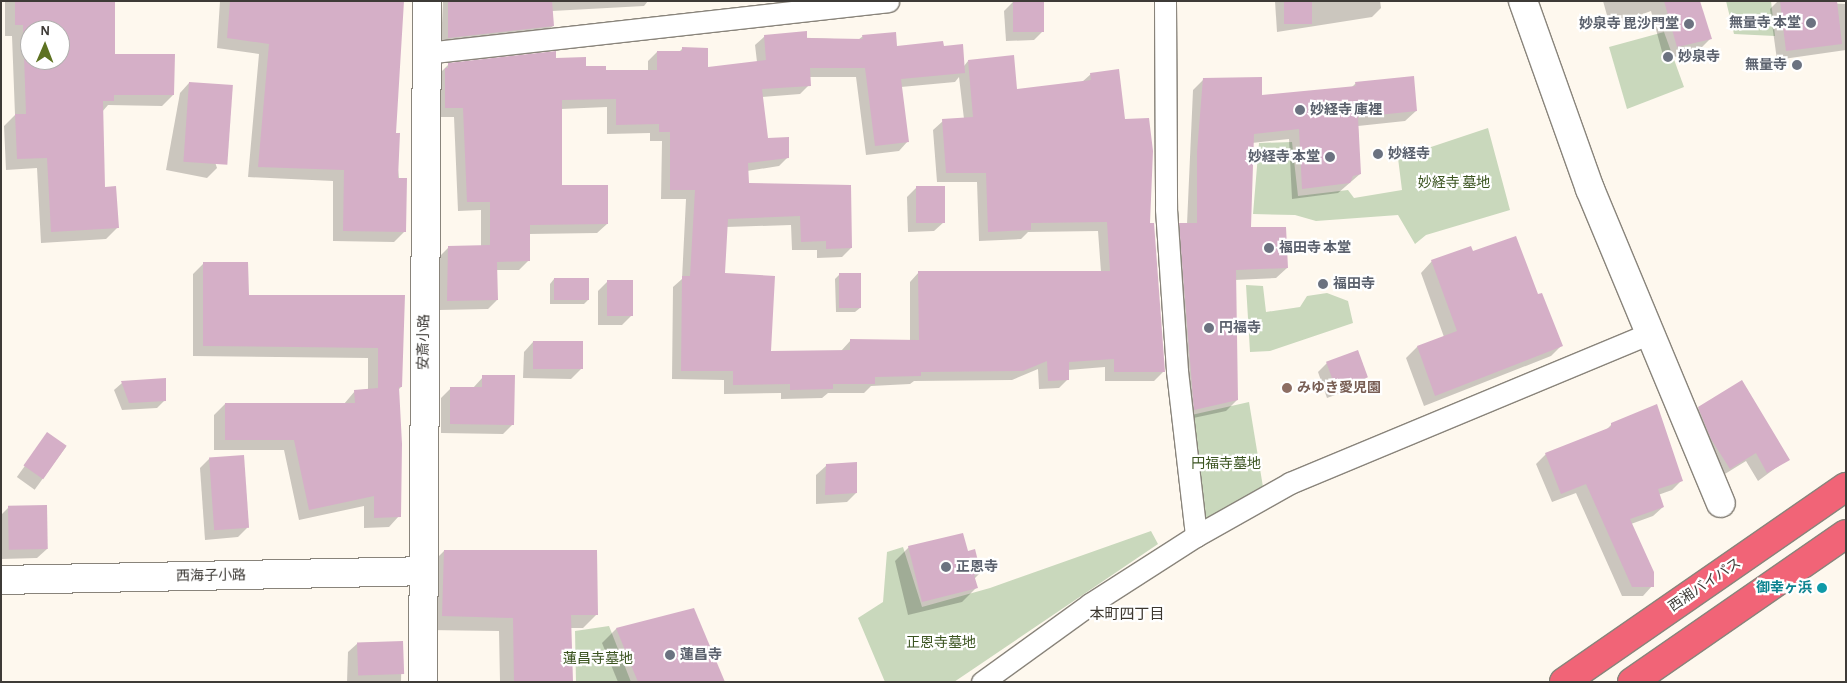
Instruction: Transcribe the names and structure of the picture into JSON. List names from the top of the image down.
{
  "streets": {
    "highway": ["西湘バイパス"],
    "street": ["安斎小路", "西海子小路"]
  },
  "crossings": [
    ["安斎小路", "西海子小路"]
  ],
  "districts": ["本町四丁目"],
  "parks": [
    "妙経寺 墓地",
    "円福寺墓地",
    "正恩寺墓地",
    "蓮昌寺墓地"
  ],
  "places": [
    "無量寺 本堂",
    "妙泉寺 毘沙門堂",
    "妙泉寺",
    "無量寺",
    "妙経寺 庫裡",
    "妙経寺",
    "妙経寺 本堂",
    "福田寺 本堂",
    "福田寺",
    "円福寺",
    "みゆき愛児園",
    "正恩寺",
    "御幸ヶ浜",
    "蓮昌寺"
  ],
  "north": "top"
}
